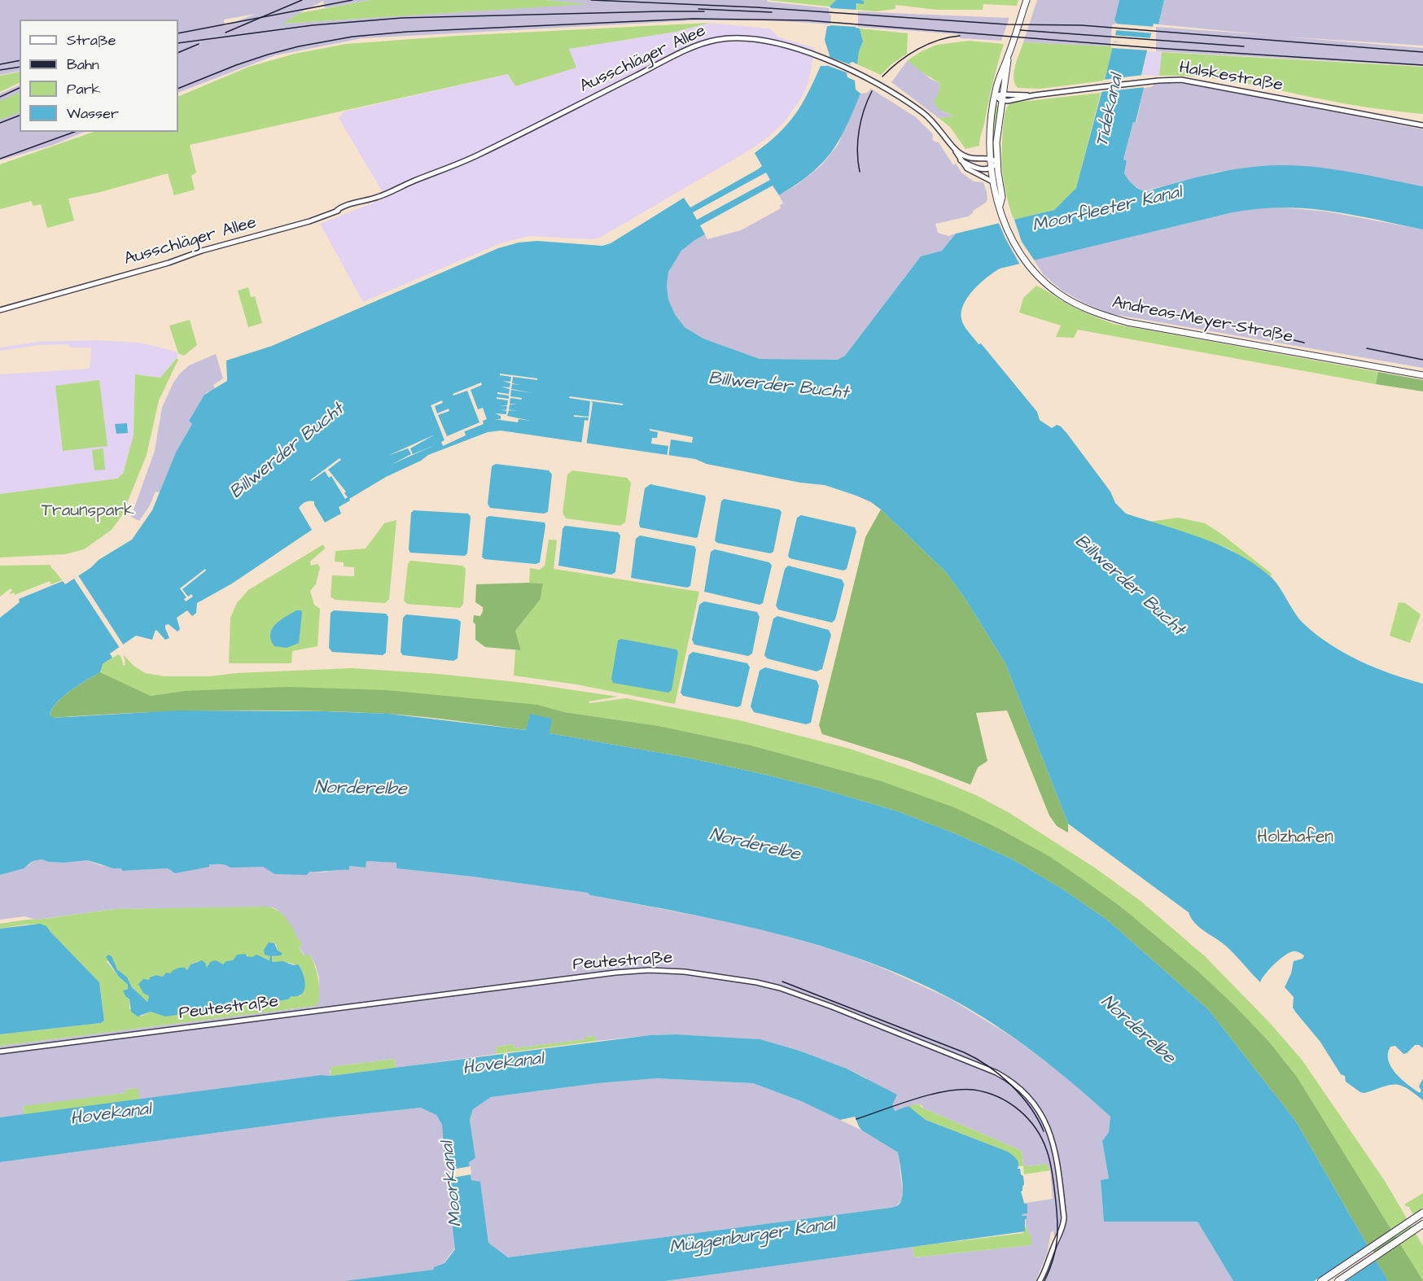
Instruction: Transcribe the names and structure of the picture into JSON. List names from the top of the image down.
{
  "streets": {
    "main road": ["Andreas-Meyer-Straße"],
    "street": ["Ausschläger Allee", "Halskestraße", "Peutestraße"]
  },
  "crossings": [
    ["Ausschläger Allee", "Andreas-Meyer-Straße"],
    ["Halskestraße", "Andreas-Meyer-Straße"]
  ],
  "water": [
    "Tidekanal",
    "Moorfleeter Kanal",
    "Billwerder Bucht",
    "Norderelbe",
    "Hovekanal",
    "Moorkanal",
    "Müggenburger Kanal"
  ],
  "parks": ["Traunspark", "Holzhafen"],
  "legend": [
    "Straße",
    "Bahn",
    "Park",
    "Wasser"
  ]
}
